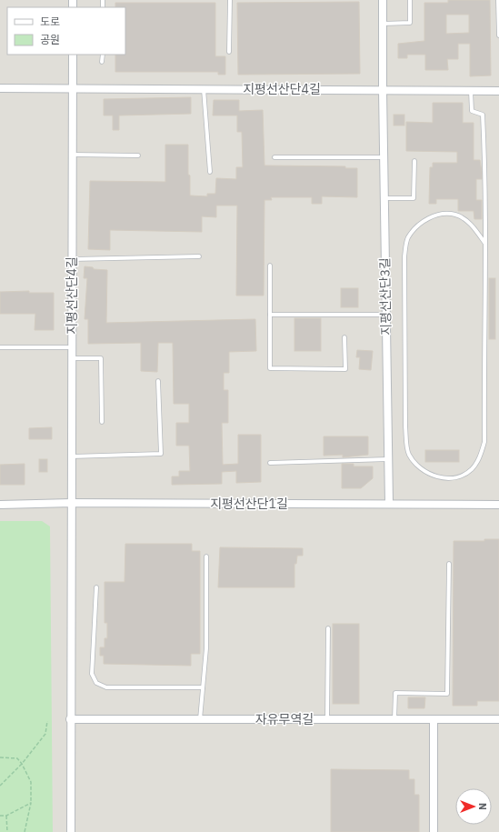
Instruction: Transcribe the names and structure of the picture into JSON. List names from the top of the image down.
{
  "streets": {
    "street": [
      "지평선산단4길",
      "지평선산단3길",
      "지평선산단1길",
      "자유무역길"
    ]
  },
  "crossings": [
    ["지평선산단4길", "지평선산단3길"],
    ["지평선산단4길", "지평선산단1길"],
    ["지평선산단3길", "지평선산단1길"]
  ],
  "legend": ["도로", "공원"],
  "north": "right"
}
